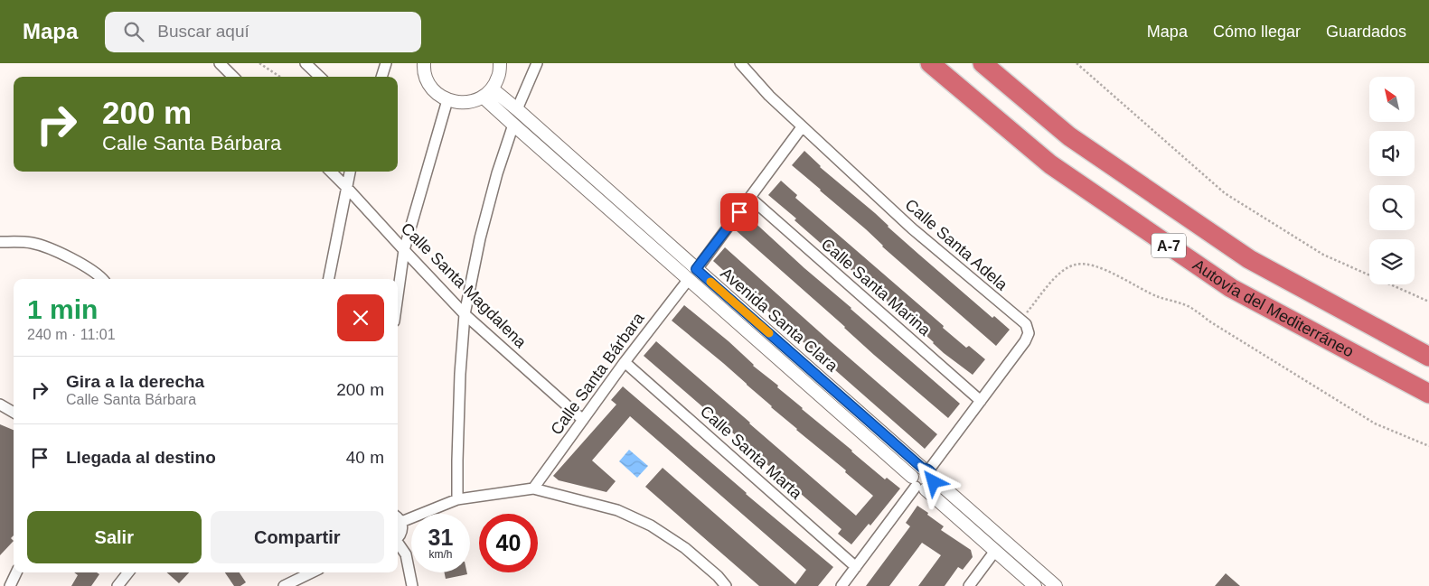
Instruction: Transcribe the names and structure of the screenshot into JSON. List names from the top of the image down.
{
  "streets": {
    "highway": ["A-7", "Autovía del Mediterráneo"],
    "street": [
      "Calle Santa Adela",
      "Calle Santa Magdalena",
      "Calle Santa Marina",
      "Avenida Santa Clara",
      "Calle Santa Bárbara",
      "Calle Santa Marta"
    ]
  },
  "crossings": [
    ["Calle Santa Adela", "Calle Santa Bárbara"],
    ["Calle Santa Magdalena", "Calle Santa Bárbara"],
    ["Calle Santa Marina", "Calle Santa Bárbara"],
    ["Avenida Santa Clara", "Calle Santa Bárbara"],
    ["Calle Santa Bárbara", "Calle Santa Marta"]
  ],
  "north": "top left",
  "page": {
    "header": "Mapa",
    "search": "Buscar aquí",
    "nav": ["Mapa", "Cómo llegar", "Guardados"],
    "turn": ["200 m", "Calle Santa Bárbara"],
    "heading": ["1 min", "240 m · 11:01"],
    "list": [
      {
        "name": "Gira a la derecha",
        "note": "Calle Santa Bárbara",
        "value": "200 m"
      },
      {
        "name": "Llegada al destino",
        "value": "40 m"
      }
    ],
    "buttons": ["Salir", "Compartir"],
    "speed": "31 km/h",
    "limit": "40"
  }
}
